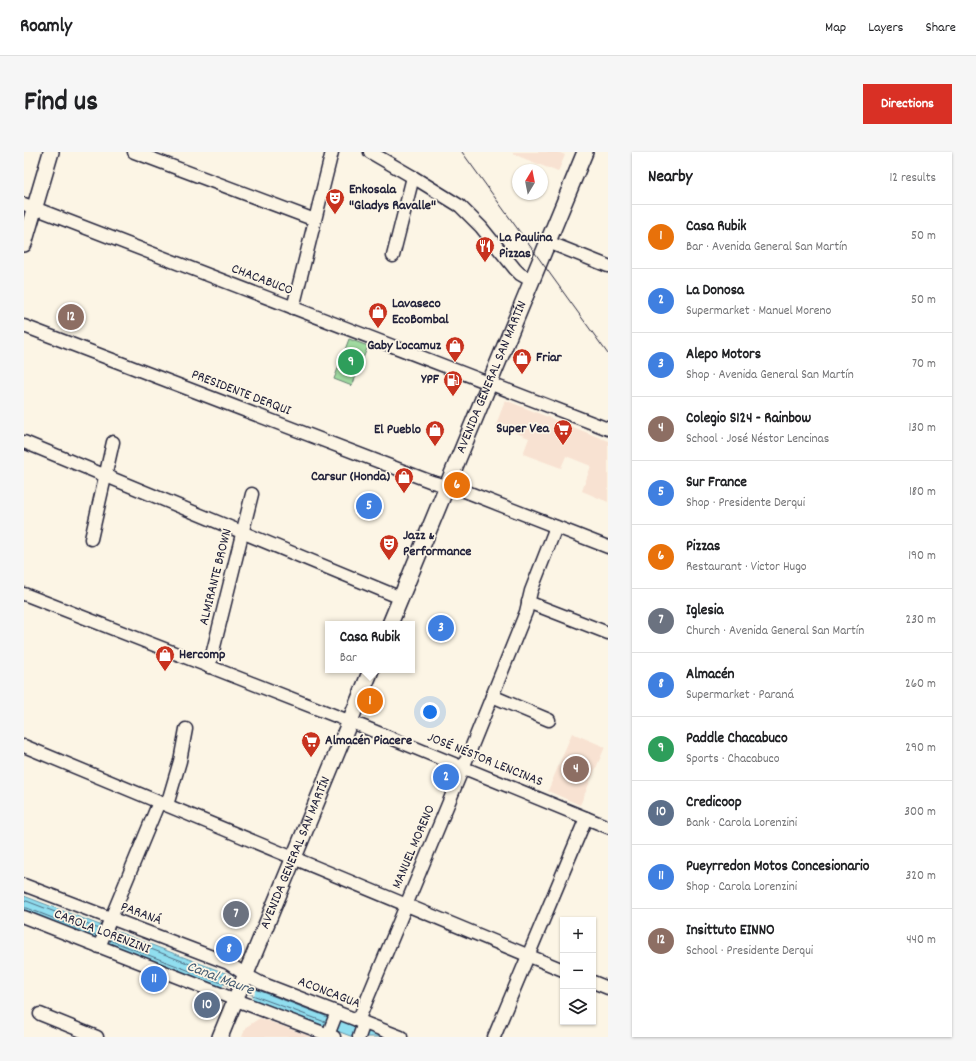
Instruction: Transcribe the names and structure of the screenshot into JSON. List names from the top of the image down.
{
  "streets": {
    "main road": ["AVENIDA GENERAL SAN MARTÍN"],
    "street": [
      "CHACABUCO",
      "PRESIDENTE DERQUI",
      "ALMIRANTE BROWN",
      "JOSÉ NÉSTOR LENCINAS",
      "MANUEL MORENO",
      "PARANÁ",
      "CAROLA LORENZINI",
      "ACONCAGUA"
    ]
  },
  "crossings": [
    ["CHACABUCO", "AVENIDA GENERAL SAN MARTÍN"],
    ["AVENIDA GENERAL SAN MARTÍN", "PRESIDENTE DERQUI"],
    ["AVENIDA GENERAL SAN MARTÍN", "JOSÉ NÉSTOR LENCINAS"],
    ["AVENIDA GENERAL SAN MARTÍN", "PARANÁ"],
    ["AVENIDA GENERAL SAN MARTÍN", "CAROLA LORENZINI"],
    ["AVENIDA GENERAL SAN MARTÍN", "ACONCAGUA"],
    ["PRESIDENTE DERQUI", "MANUEL MORENO"],
    ["ALMIRANTE BROWN", "JOSÉ NÉSTOR LENCINAS"],
    ["JOSÉ NÉSTOR LENCINAS", "MANUEL MORENO"],
    ["MANUEL MORENO", "ACONCAGUA"],
    ["PARANÁ", "CAROLA LORENZINI"],
    ["PARANÁ", "ACONCAGUA"],
    ["CAROLA LORENZINI", "ACONCAGUA"]
  ],
  "water": ["Canal Maure"],
  "places": {
    "theatre": ["Enkosala \"Gladys Ravalle\"", "Jazz & Performance"],
    "restaurant": ["La Paulina Pizzas"],
    "shop": [
      "Lavaseco EcoBombal",
      "Gaby Locamuz",
      "Friar",
      "El Pueblo",
      "Carsur (Honda)",
      "Hercomp"
    ],
    "fuel station": ["YPF"],
    "supermarket": ["Super Vea", "Almacén Piacere"]
  },
  "north": "top",
  "page": {
    "header": "Roamly",
    "nav": ["Map", "Layers", "Share"],
    "title": "Find us",
    "buttons": "Directions",
    "heading": ["Nearby", "12 results"],
    "list": [
      {
        "mark": "1",
        "name": "Casa Rubik",
        "note": "Bar · Avenida General San Martín",
        "value": "50 m"
      },
      {
        "mark": "2",
        "name": "La Donosa",
        "note": "Supermarket · Manuel Moreno",
        "value": "50 m"
      },
      {
        "mark": "3",
        "name": "Alepo Motors",
        "note": "Shop · Avenida General San Martín",
        "value": "70 m"
      },
      {
        "mark": "4",
        "name": "Colegio S124 - Rainbow",
        "note": "School · José Néstor Lencinas",
        "value": "130 m"
      },
      {
        "mark": "5",
        "name": "Sur France",
        "note": "Shop · Presidente Derqui",
        "value": "180 m"
      },
      {
        "mark": "6",
        "name": "Pizzas",
        "note": "Restaurant · Victor Hugo",
        "value": "190 m"
      },
      {
        "mark": "7",
        "name": "Iglesia",
        "note": "Church · Avenida General San Martín",
        "value": "230 m"
      },
      {
        "mark": "8",
        "name": "Almacén",
        "note": "Supermarket · Paraná",
        "value": "260 m"
      },
      {
        "mark": "9",
        "name": "Paddle Chacabuco",
        "note": "Sports · Chacabuco",
        "value": "290 m"
      },
      {
        "mark": "10",
        "name": "Credicoop",
        "note": "Bank · Carola Lorenzini",
        "value": "300 m"
      },
      {
        "mark": "11",
        "name": "Pueyrredon Motos Concesionario",
        "note": "Shop · Carola Lorenzini",
        "value": "320 m"
      },
      {
        "mark": "12",
        "name": "Insittuto EINNO",
        "note": "School · Presidente Derqui",
        "value": "440 m"
      }
    ],
    "pins": [
      "12",
      "9",
      "6",
      "5",
      "3",
      "1",
      "4",
      "2",
      "7",
      "8",
      "11",
      "10"
    ],
    "popup": ["Casa Rubik", "Bar"],
    "map_buttons": ["+", "−"]
  }
}
